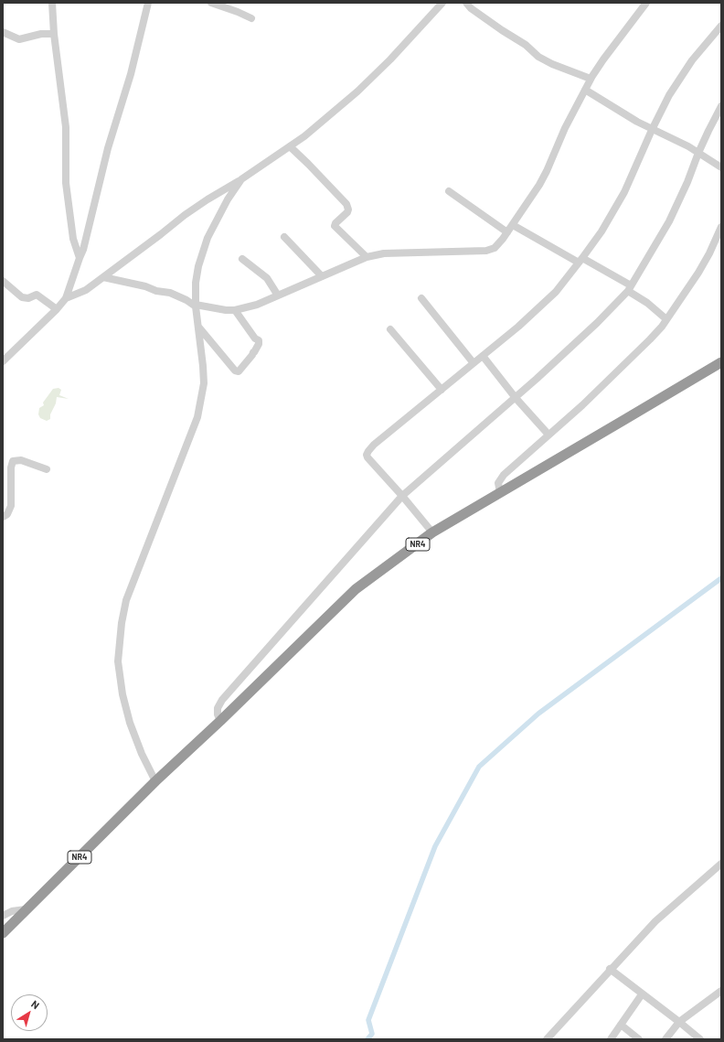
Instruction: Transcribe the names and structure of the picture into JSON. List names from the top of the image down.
{
  "streets": {
    "highway": ["NR4"]
  },
  "north": "top right"
}
